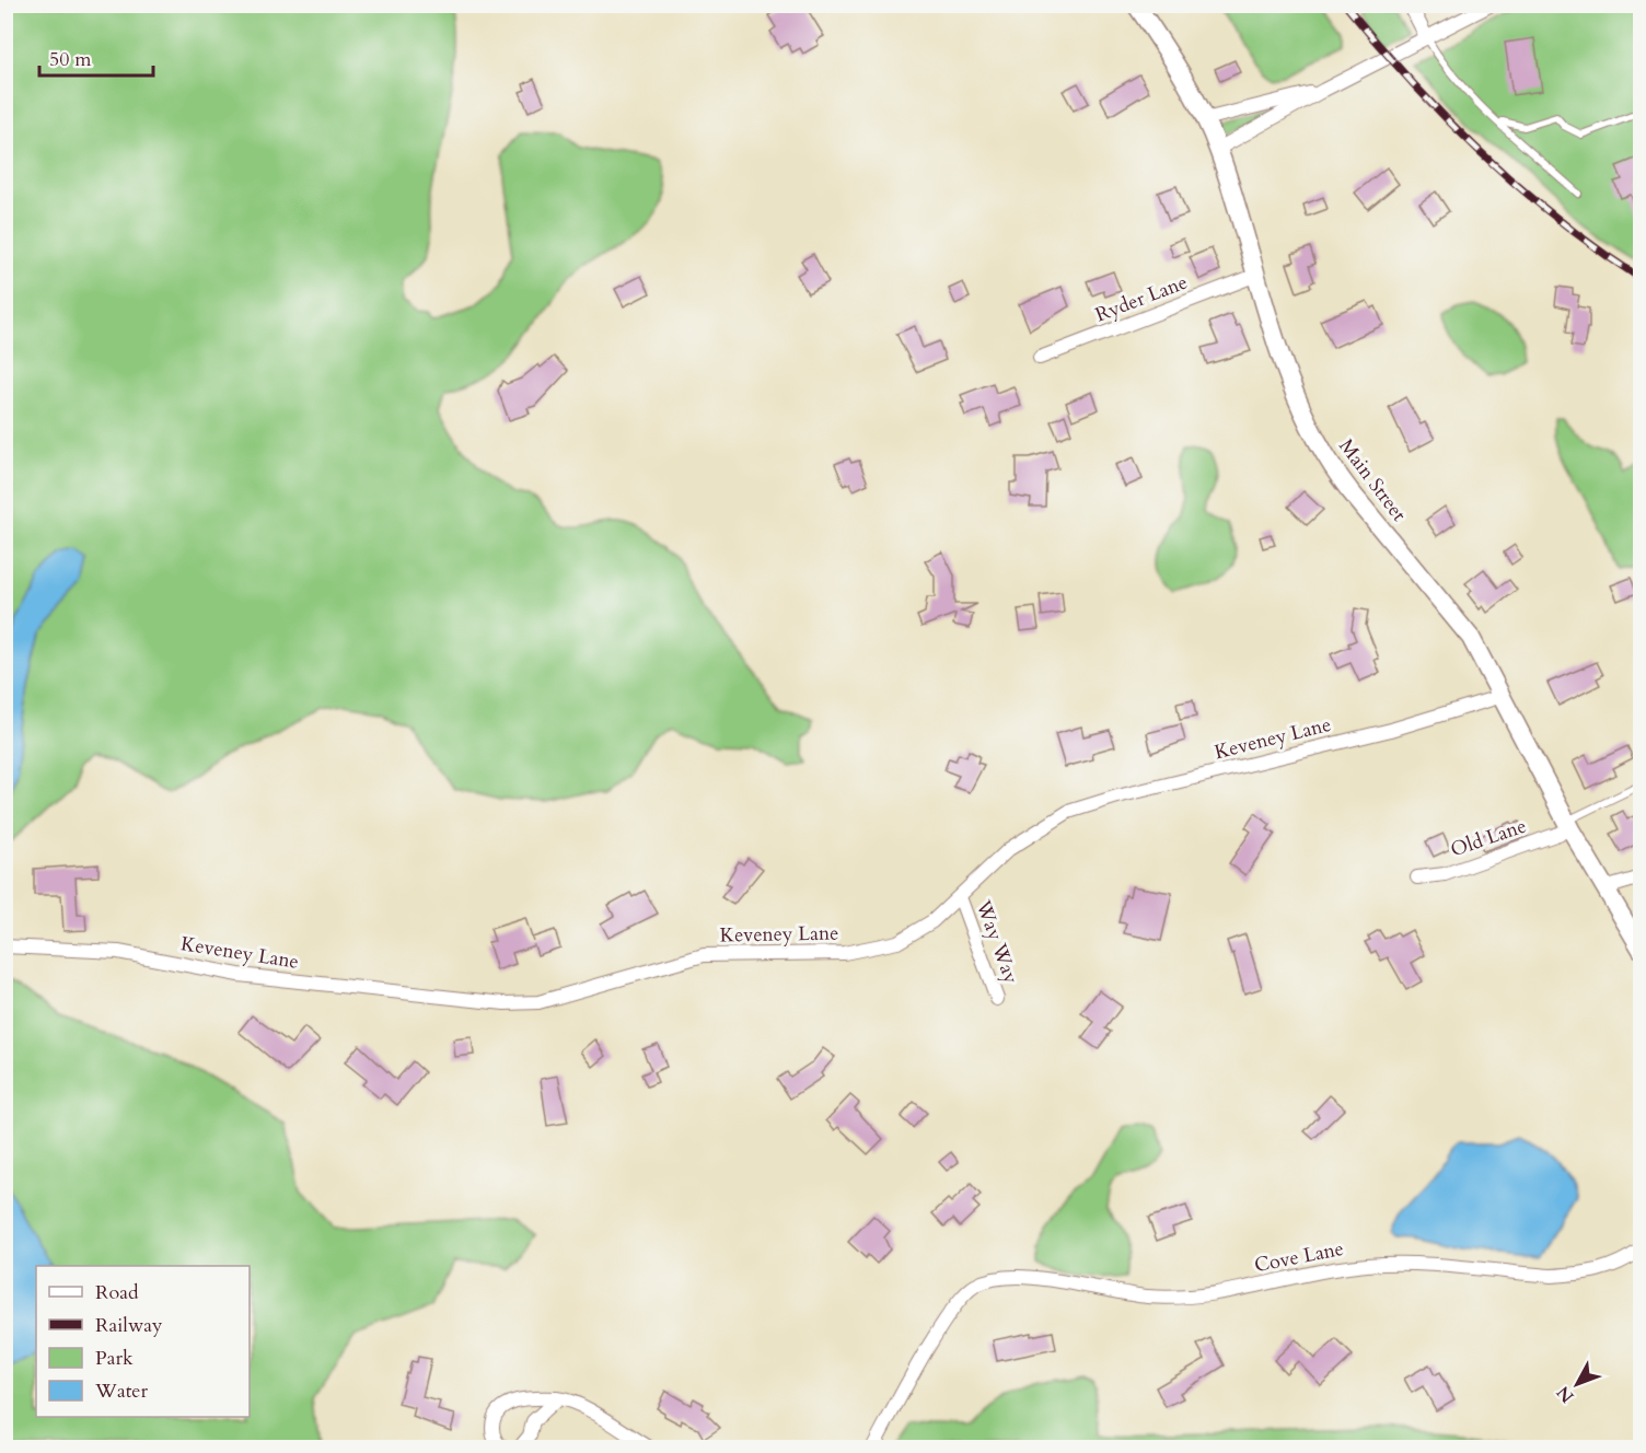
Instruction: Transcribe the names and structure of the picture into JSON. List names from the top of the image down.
{
  "streets": {
    "main road": ["Main Street"],
    "street": [
      "Ryder Lane",
      "Keveney Lane",
      "Old Lane",
      "Way Way",
      "Cove Lane"
    ]
  },
  "crossings": [
    ["Ryder Lane", "Main Street"],
    ["Main Street", "Keveney Lane"],
    ["Main Street", "Old Lane"],
    ["Keveney Lane", "Way Way"]
  ],
  "legend": [
    "Road",
    "Railway",
    "Park",
    "Water"
  ],
  "scale_bar": "50 m",
  "north": "bottom left"
}
